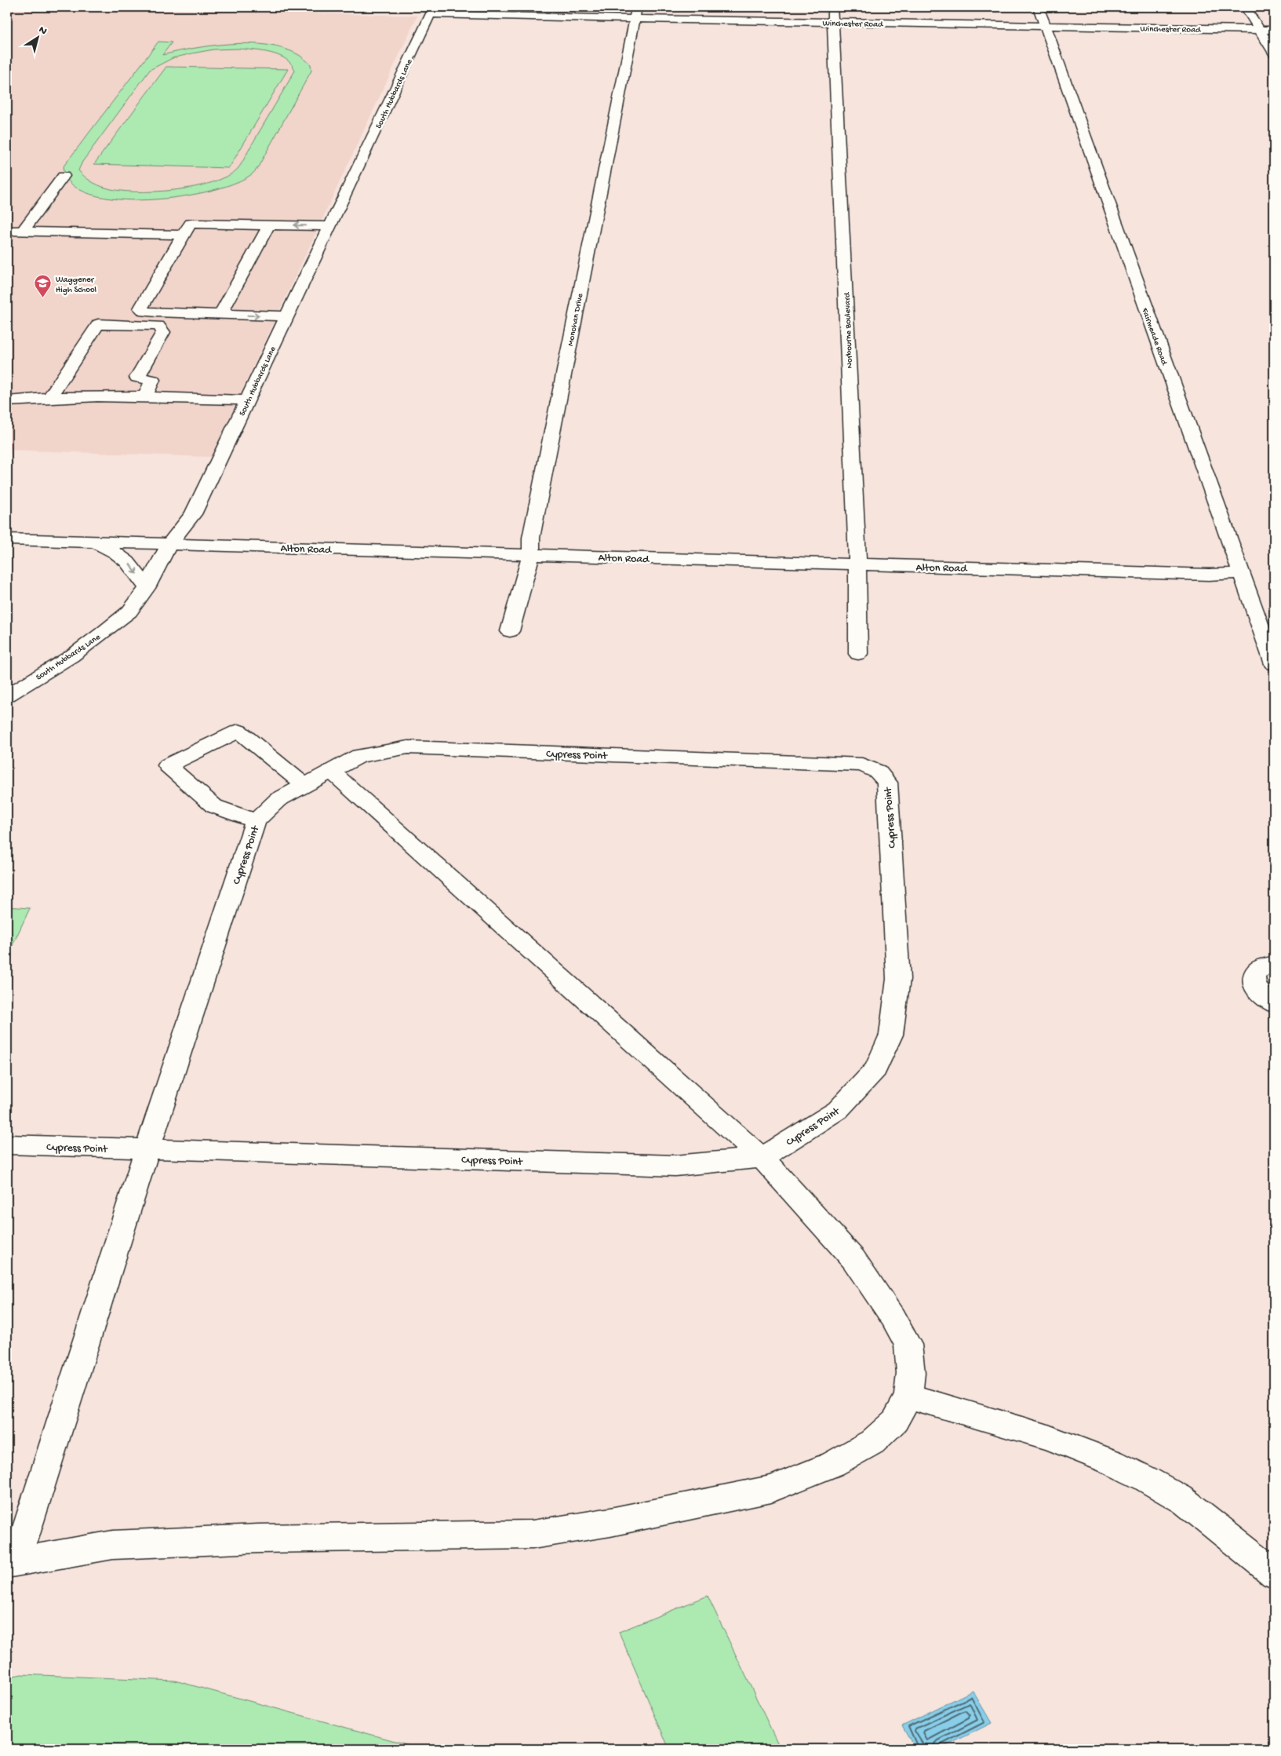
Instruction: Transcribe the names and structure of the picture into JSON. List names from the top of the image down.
{
  "streets": {
    "street": [
      "Winchester Road",
      "South Hubbards Lane",
      "Monohan Drive",
      "Norbourne Boulevard",
      "Fairmeade Road",
      "Alton Road",
      "Cypress Point"
    ]
  },
  "crossings": [
    ["Winchester Road", "South Hubbards Lane"],
    ["Winchester Road", "Monohan Drive"],
    ["Winchester Road", "Norbourne Boulevard"],
    ["Winchester Road", "Fairmeade Road"],
    ["South Hubbards Lane", "Alton Road"],
    ["Monohan Drive", "Alton Road"],
    ["Norbourne Boulevard", "Alton Road"],
    ["Fairmeade Road", "Alton Road"]
  ],
  "places": {
    "school or university": ["Waggener High School"]
  },
  "north": "top right"
}
